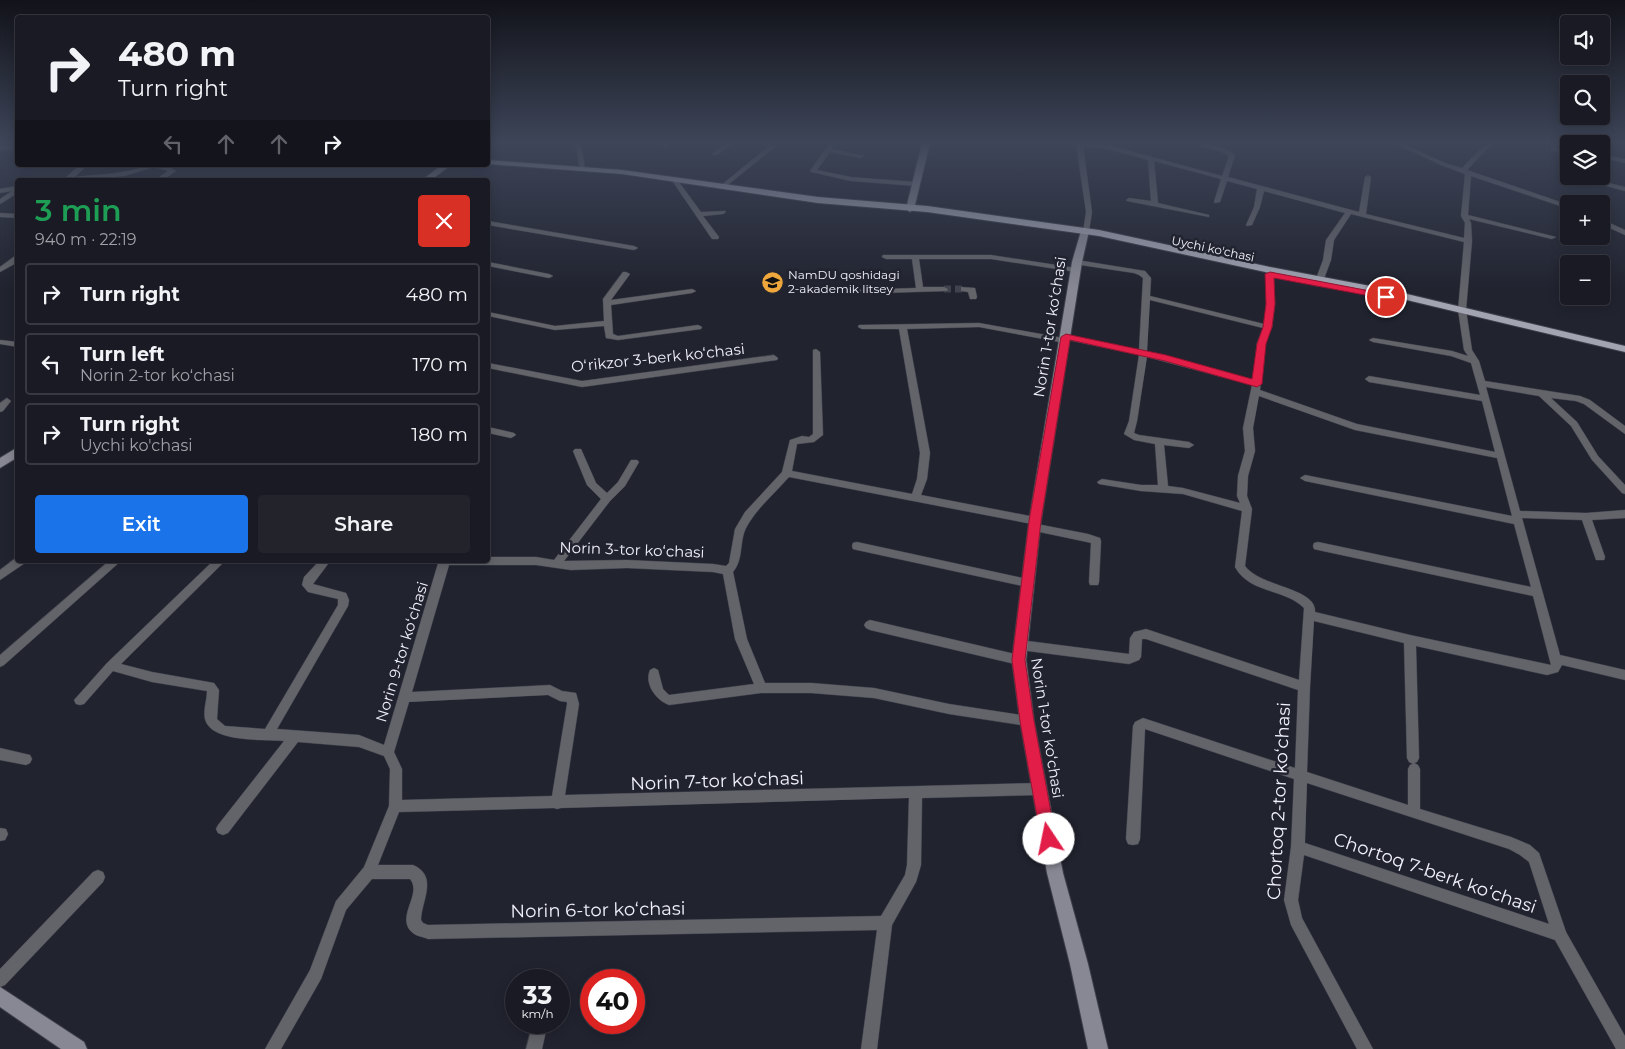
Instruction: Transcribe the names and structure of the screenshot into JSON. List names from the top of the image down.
{
  "streets": {
    "main road": ["Uychi ko'chasi"],
    "street": [
      "Norin 1-tor koʻchasi",
      "Oʻrikzor 3-berk koʻchasi",
      "Norin 3-tor koʻchasi",
      "Norin 9-tor koʻchasi",
      "Norin 7-tor koʻchasi",
      "Chortoq 2-tor koʻchasi",
      "Chortoq 7-berk koʻchasi",
      "Norin 6-tor koʻchasi"
    ]
  },
  "crossings": [
    ["Uychi ko'chasi", "Norin 1-tor koʻchasi"],
    ["Norin 1-tor koʻchasi", "Norin 7-tor koʻchasi"],
    ["Norin 1-tor koʻchasi", "Chortoq 2-tor koʻchasi"],
    ["Chortoq 2-tor koʻchasi", "Chortoq 7-berk koʻchasi"]
  ],
  "places": {
    "school or university": ["NamDU qoshidagi 2-akademik litsey"]
  },
  "page": {
    "map_buttons": ["+", "−"],
    "turn": ["480 m", "Turn right"],
    "heading": ["3 min", "940 m · 22:19"],
    "list": [
      {
        "name": "Turn right",
        "value": "480 m"
      },
      {
        "name": "Turn left",
        "note": "Norin 2-tor koʻchasi",
        "value": "170 m"
      },
      {
        "name": "Turn right",
        "note": "Uychi ko'chasi",
        "value": "180 m"
      }
    ],
    "buttons": ["Exit", "Share"],
    "speed": "33 km/h",
    "limit": "40"
  }
}
